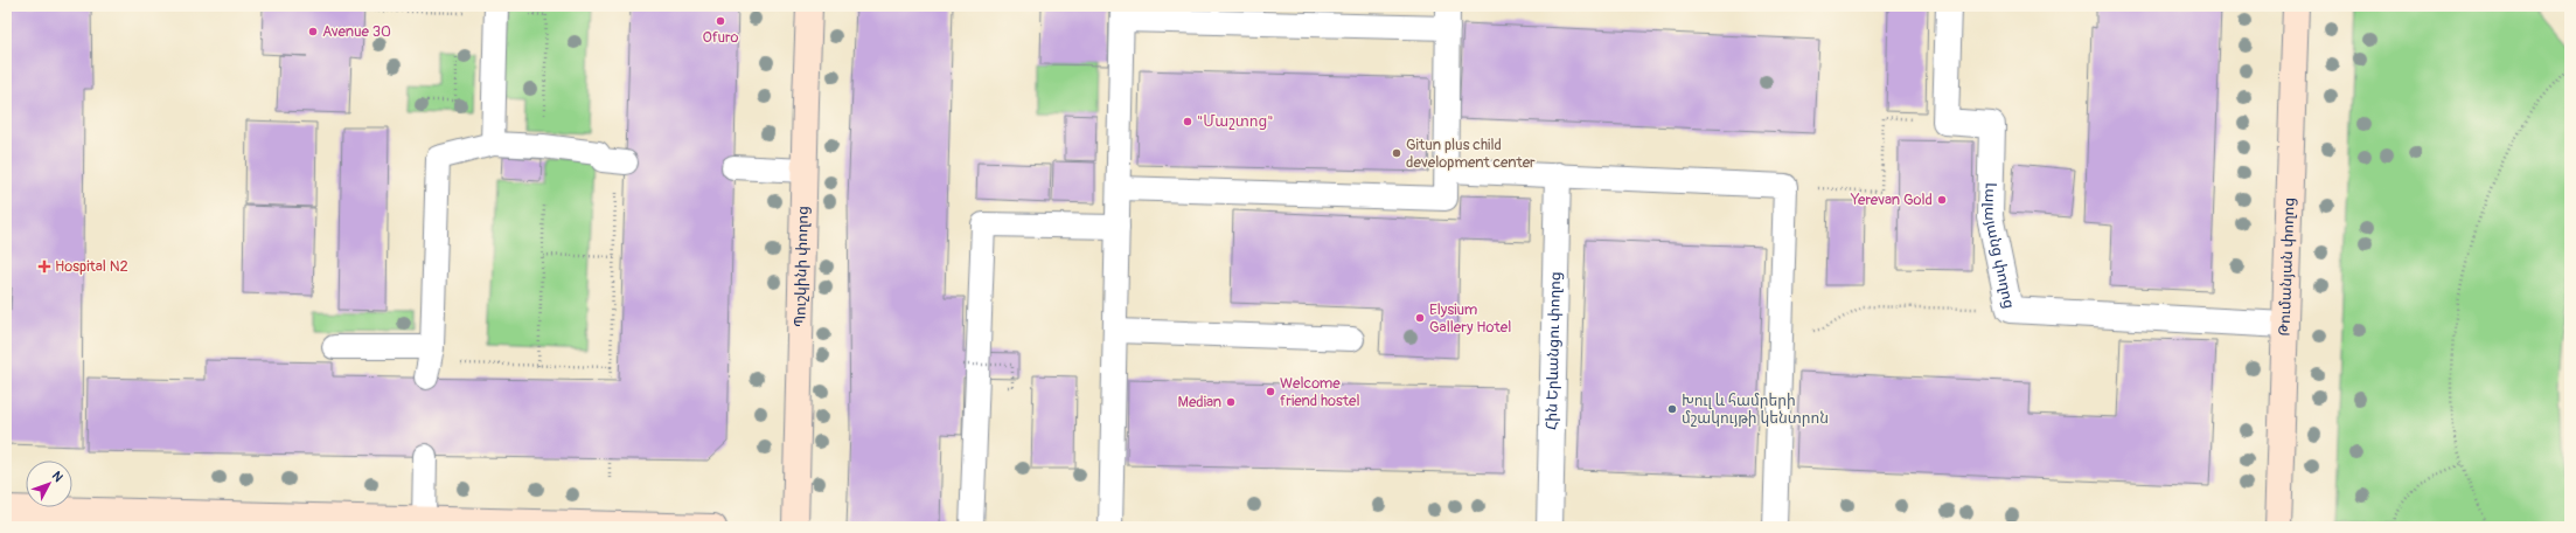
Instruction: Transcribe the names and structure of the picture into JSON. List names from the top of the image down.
{
  "streets": {
    "street": [
      "Լալայանց փողոց",
      "Պուշկինի փողոց",
      "Թումանյան փողոց",
      "Հին Երևանցու փողոց"
    ]
  },
  "crossings": [
    ["Լալայանց փողոց", "Թումանյան փողոց"]
  ],
  "places": {
    "other": [
      "Ofuro",
      "Avenue 30",
      "\"Մաշտոց\"",
      "Gitun plus child development center",
      "Yerevan Gold",
      "Elysium Gallery Hotel",
      "Welcome friend hostel",
      "Median",
      "Խուլ և համրերի մշակույթի կենտրոն"
    ],
    "health": ["Hospital N2"]
  },
  "north": "top right"
}
